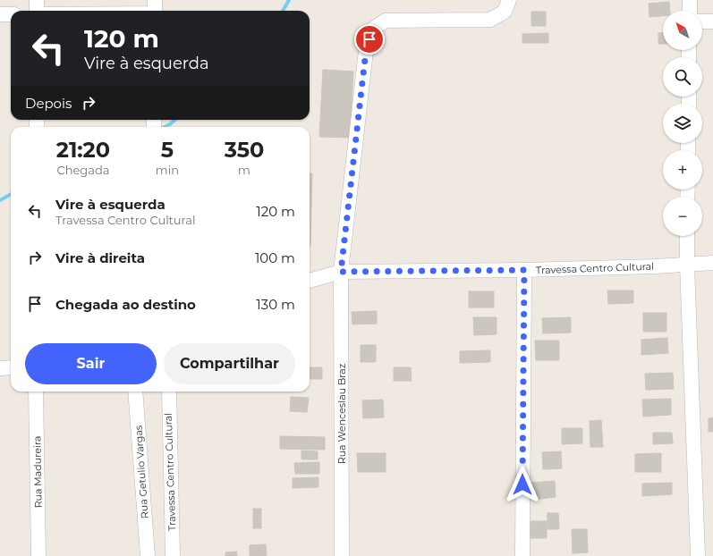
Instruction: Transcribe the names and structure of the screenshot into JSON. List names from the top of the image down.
{
  "streets": {
    "street": [
      "Travessa Centro Cultural",
      "Rua Wenceslau Braz",
      "Rua Madureira",
      "Rua Getulio Vargas"
    ]
  },
  "crossings": [
    ["Travessa Centro Cultural", "Rua Wenceslau Braz"]
  ],
  "north": "top left",
  "page": {
    "map_buttons": ["+", "−"],
    "turn": ["120 m", "Vire à esquerda"],
    "then": "Depois",
    "eta": [
      "21:20",
      "Chegada",
      "5",
      "min",
      "350",
      "m"
    ],
    "list": [
      {
        "name": "Vire à esquerda",
        "note": "Travessa Centro Cultural",
        "value": "120 m"
      },
      {
        "name": "Vire à direita",
        "value": "100 m"
      },
      {
        "name": "Chegada ao destino",
        "value": "130 m"
      }
    ],
    "buttons": ["Sair", "Compartilhar"]
  }
}
